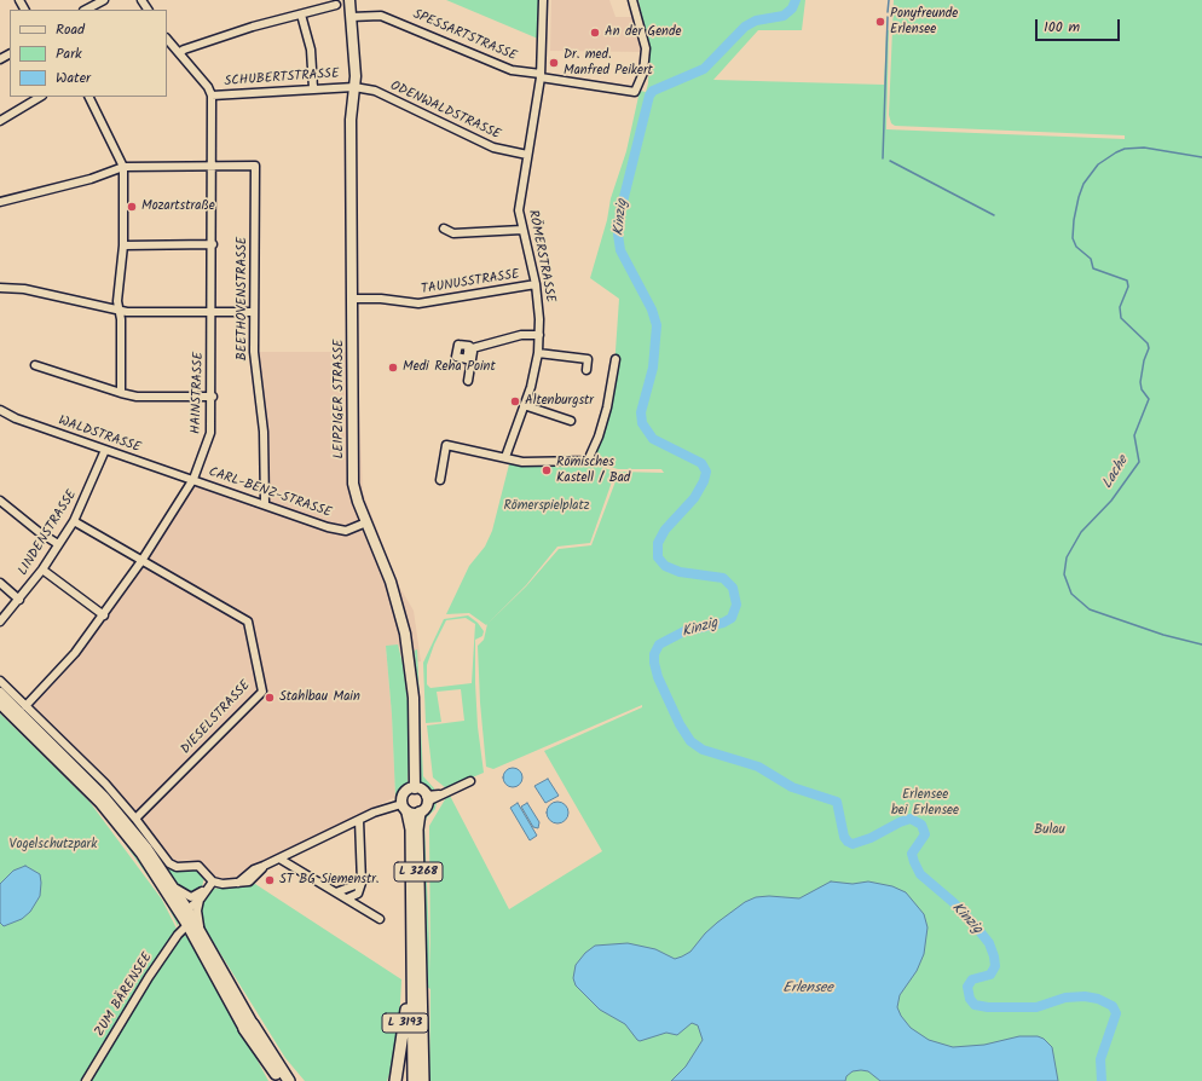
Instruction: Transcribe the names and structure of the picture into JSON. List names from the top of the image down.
{
  "streets": {
    "highway": ["L 3268", "L 3193"],
    "main road": ["LEIPZIGER STRASSE"],
    "street": [
      "SPESSARTSTRASSE",
      "SCHUBERTSTRASSE",
      "ODENWALDSTRASSE",
      "RÖMERSTRASSE",
      "TAUNUSSTRASSE",
      "BEETHOVENSTRASSE",
      "HAINSTRASSE",
      "WALDSTRASSE",
      "CARL-BENZ-STRASSE",
      "LINDENSTRASSE",
      "DIESELSTRASSE",
      "ZUM BÄRENSEE"
    ]
  },
  "crossings": [
    ["SPESSARTSTRASSE", "RÖMERSTRASSE"],
    ["SPESSARTSTRASSE", "LEIPZIGER STRASSE"],
    ["SCHUBERTSTRASSE", "ODENWALDSTRASSE"],
    ["SCHUBERTSTRASSE", "HAINSTRASSE"],
    ["SCHUBERTSTRASSE", "LEIPZIGER STRASSE"],
    ["ODENWALDSTRASSE", "RÖMERSTRASSE"],
    ["ODENWALDSTRASSE", "LEIPZIGER STRASSE"],
    ["RÖMERSTRASSE", "TAUNUSSTRASSE"],
    ["TAUNUSSTRASSE", "LEIPZIGER STRASSE"],
    ["BEETHOVENSTRASSE", "HAINSTRASSE"],
    ["BEETHOVENSTRASSE", "CARL-BENZ-STRASSE"],
    ["HAINSTRASSE", "WALDSTRASSE"],
    ["HAINSTRASSE", "CARL-BENZ-STRASSE"],
    ["HAINSTRASSE", "DIESELSTRASSE"],
    ["LEIPZIGER STRASSE", "CARL-BENZ-STRASSE"],
    ["LEIPZIGER STRASSE", "L 3268"],
    ["WALDSTRASSE", "CARL-BENZ-STRASSE"],
    ["WALDSTRASSE", "LINDENSTRASSE"],
    ["L 3268", "L 3193"]
  ],
  "water": ["Kinzig", "Lache", "Erlensee"],
  "parks": [
    "Römerspielplatz",
    "Erlensee bei Erlensee",
    "Bulau",
    "Vogelschutzpark"
  ],
  "places": [
    "Ponyfreunde Erlensee",
    "An der Gende",
    "Dr. med. Manfred Peikert",
    "Mozartstraße",
    "Medi Reha Point",
    "Altenburgstr",
    "Römisches Kastell / Bad",
    "Stahlbau Main",
    "ST BG Siemenstr."
  ],
  "legend": ["Road", "Park", "Water"],
  "scale_bar": "100 m"
}
